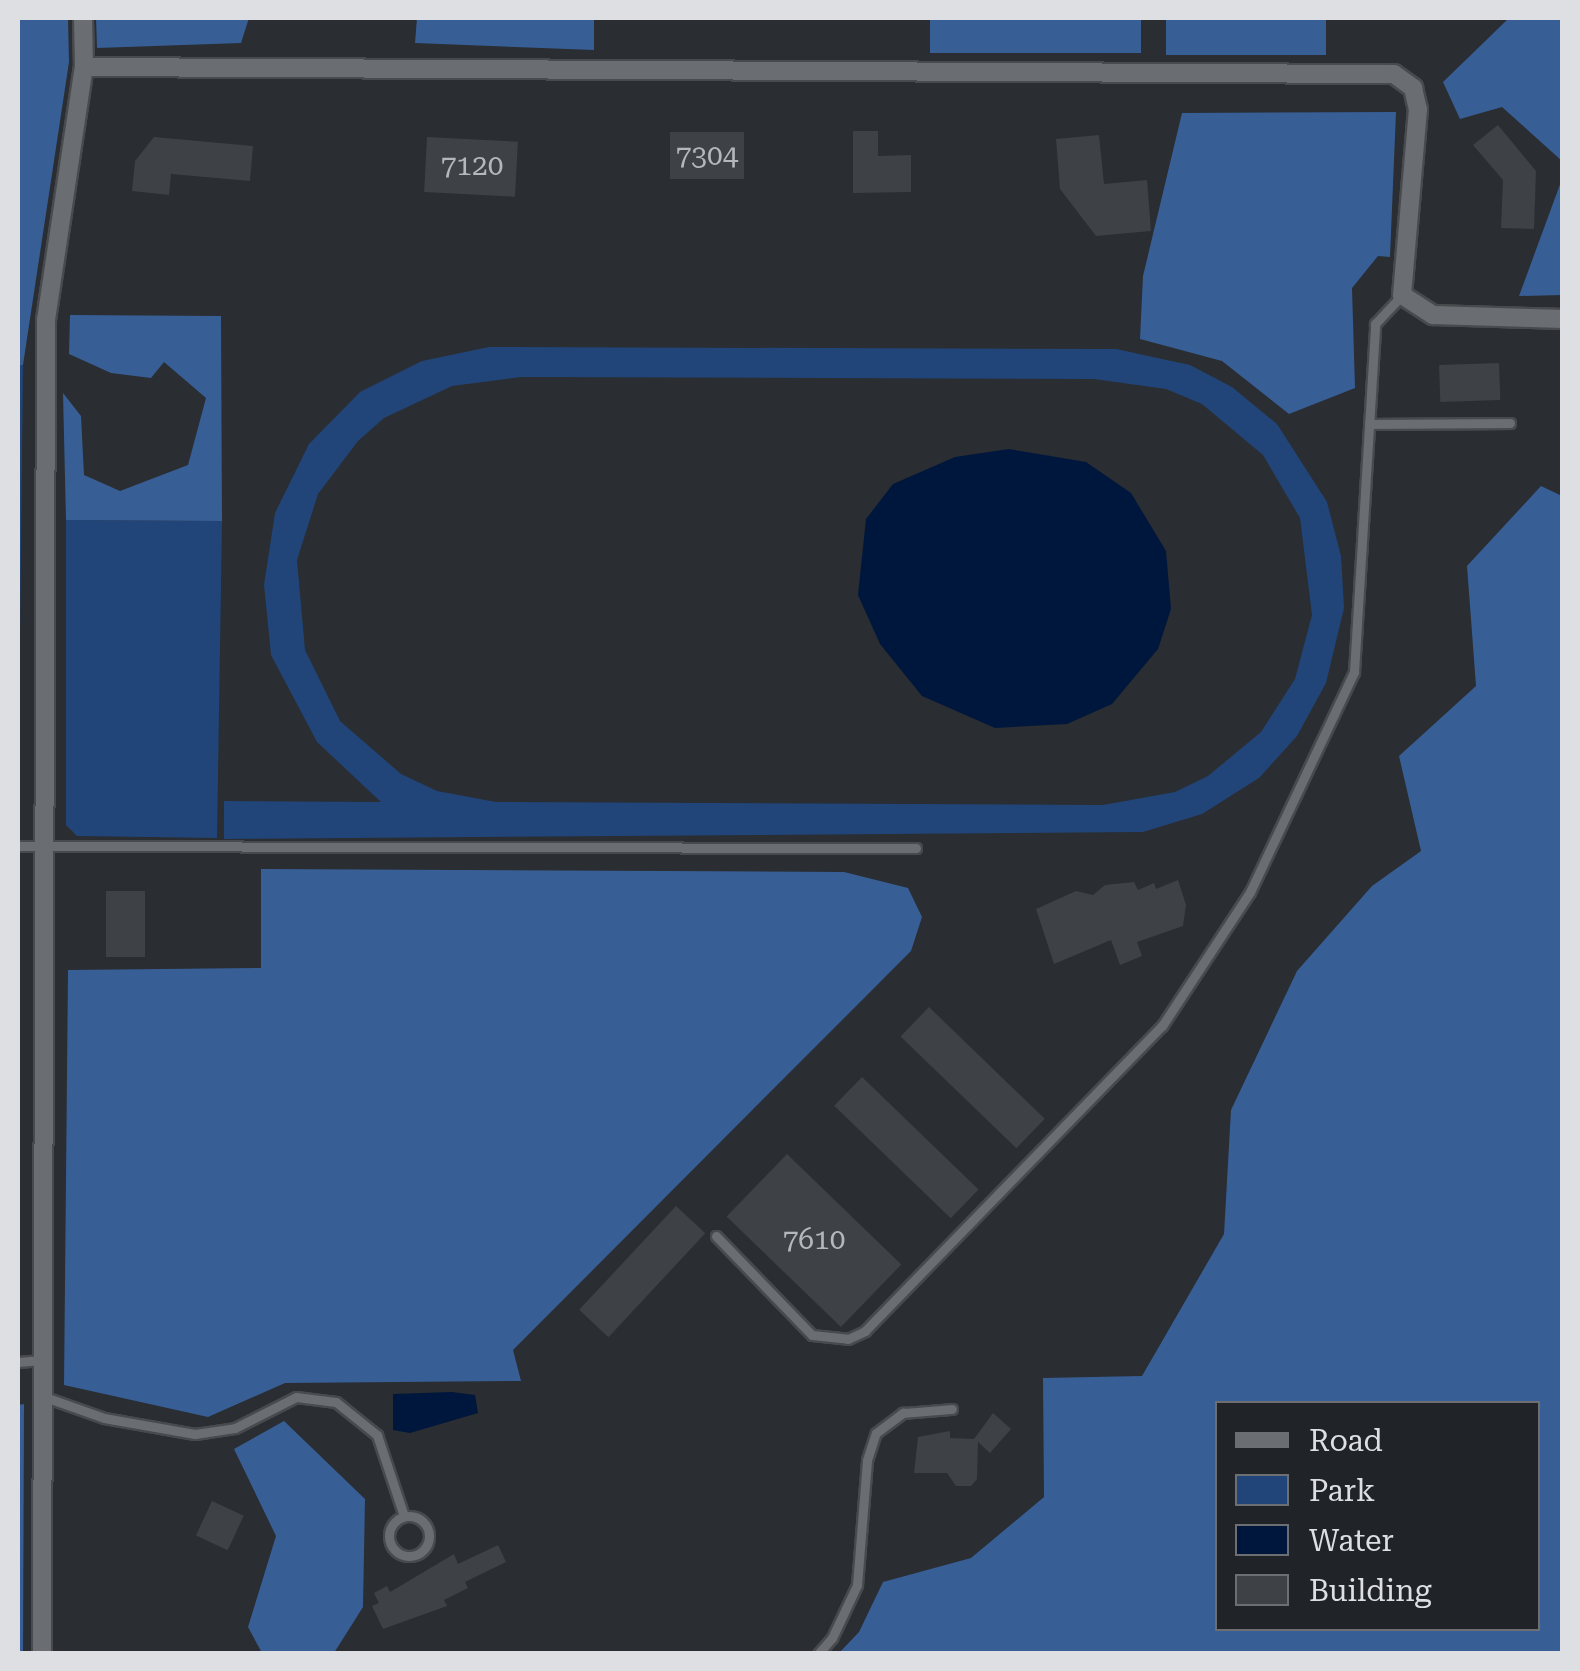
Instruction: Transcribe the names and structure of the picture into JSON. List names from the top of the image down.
{
  "house_numbers": ["7304", "7120", "7610"],
  "legend": [
    "Road",
    "Park",
    "Water",
    "Building"
  ]
}
